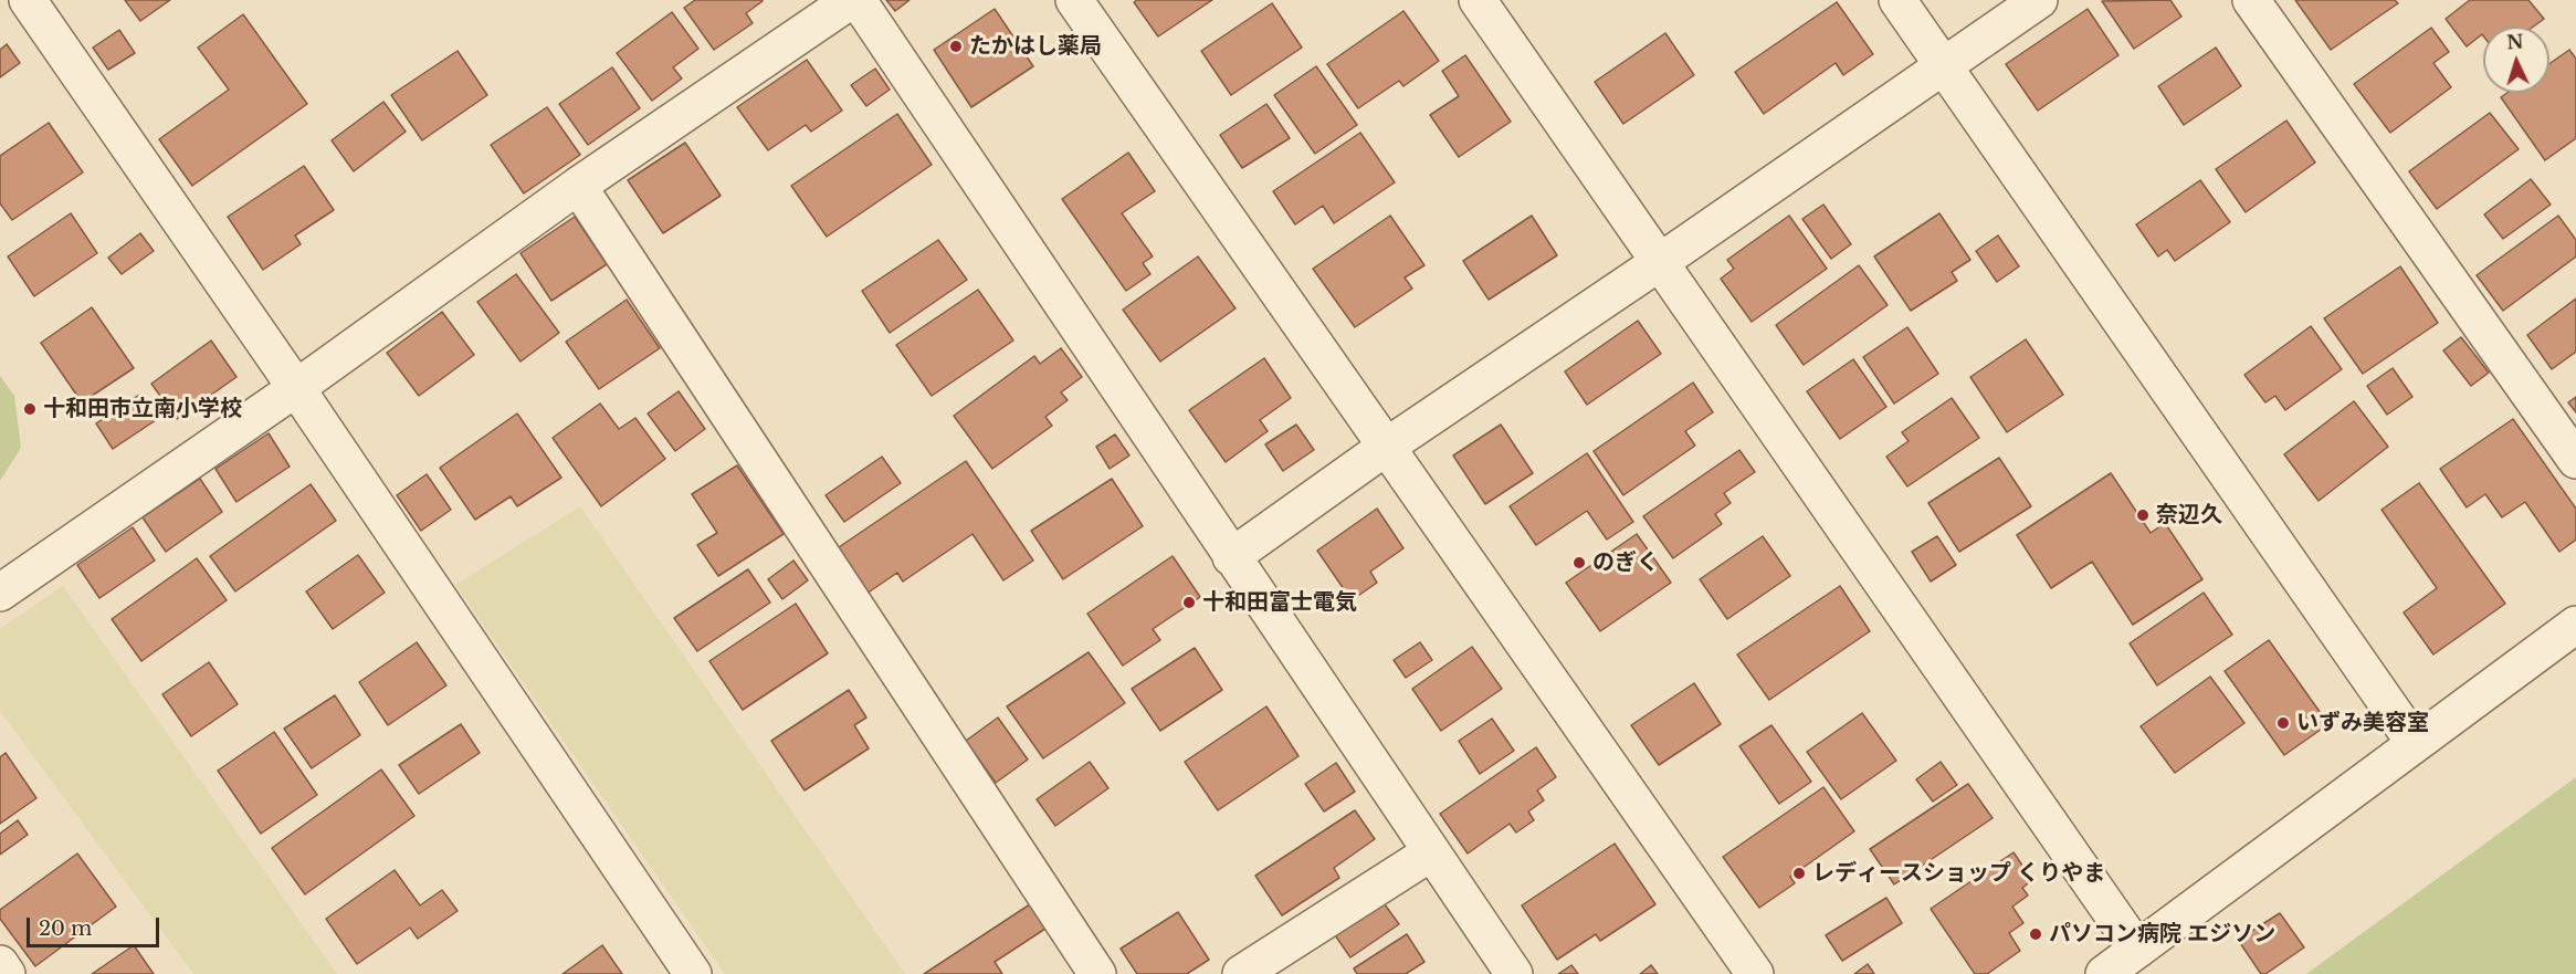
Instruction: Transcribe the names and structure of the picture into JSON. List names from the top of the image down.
{
  "places": [
    "たかはし薬局",
    "十和田市立南小学校",
    "奈辺久",
    "のぎく",
    "十和田富士電気",
    "いずみ美容室",
    "レディースショップ くりやま",
    "パソコン病院 エジソン"
  ],
  "scale_bar": "20 m",
  "north": "top"
}
